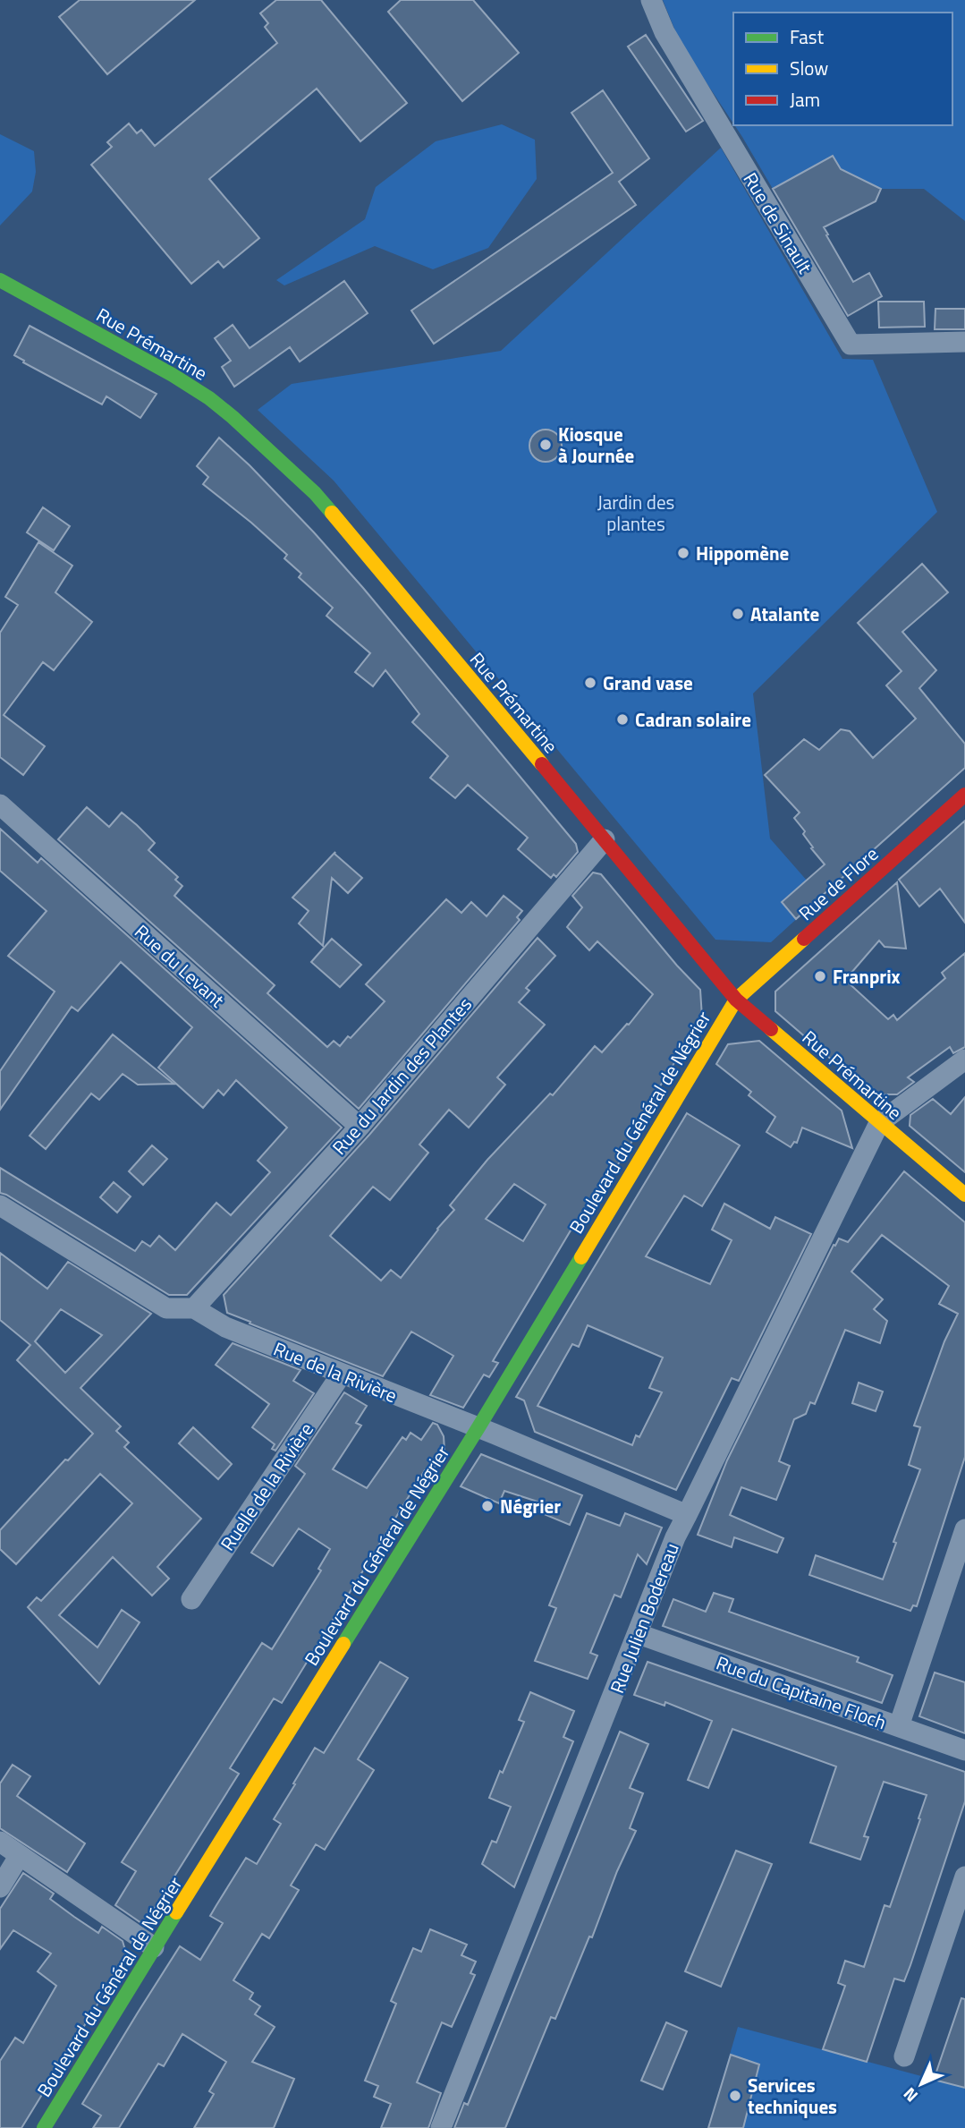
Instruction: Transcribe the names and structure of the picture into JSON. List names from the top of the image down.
{
  "streets": {
    "street": [
      "Rue de Sinault",
      "Rue Prémartine",
      "Rue de Flore",
      "Rue du Levant",
      "Rue du Jardin des Plantes",
      "Boulevard du Général de Négrier",
      "Rue de la Rivière",
      "Ruelle de la Rivière",
      "Rue Julien Bodereau",
      "Rue du Capitaine Floch"
    ]
  },
  "crossings": [
    ["Rue Prémartine", "Rue de Flore"],
    ["Rue Prémartine", "Rue du Jardin des Plantes"],
    ["Rue Prémartine", "Boulevard du Général de Négrier"],
    ["Rue Prémartine", "Rue Julien Bodereau"],
    ["Rue de Flore", "Boulevard du Général de Négrier"],
    ["Rue du Levant", "Rue du Jardin des Plantes"],
    ["Rue du Jardin des Plantes", "Rue de la Rivière"],
    ["Boulevard du Général de Négrier", "Rue de la Rivière"],
    ["Rue de la Rivière", "Ruelle de la Rivière"],
    ["Rue de la Rivière", "Rue Julien Bodereau"],
    ["Rue Julien Bodereau", "Rue du Capitaine Floch"]
  ],
  "parks": ["Jardin des plantes"],
  "places": [
    "Kiosque à Journée",
    "Hippomène",
    "Atalante",
    "Grand vase",
    "Cadran solaire",
    "Franprix",
    "Négrier",
    "Services techniques"
  ],
  "legend": ["Fast", "Slow", "Jam"],
  "north": "bottom left"
}
